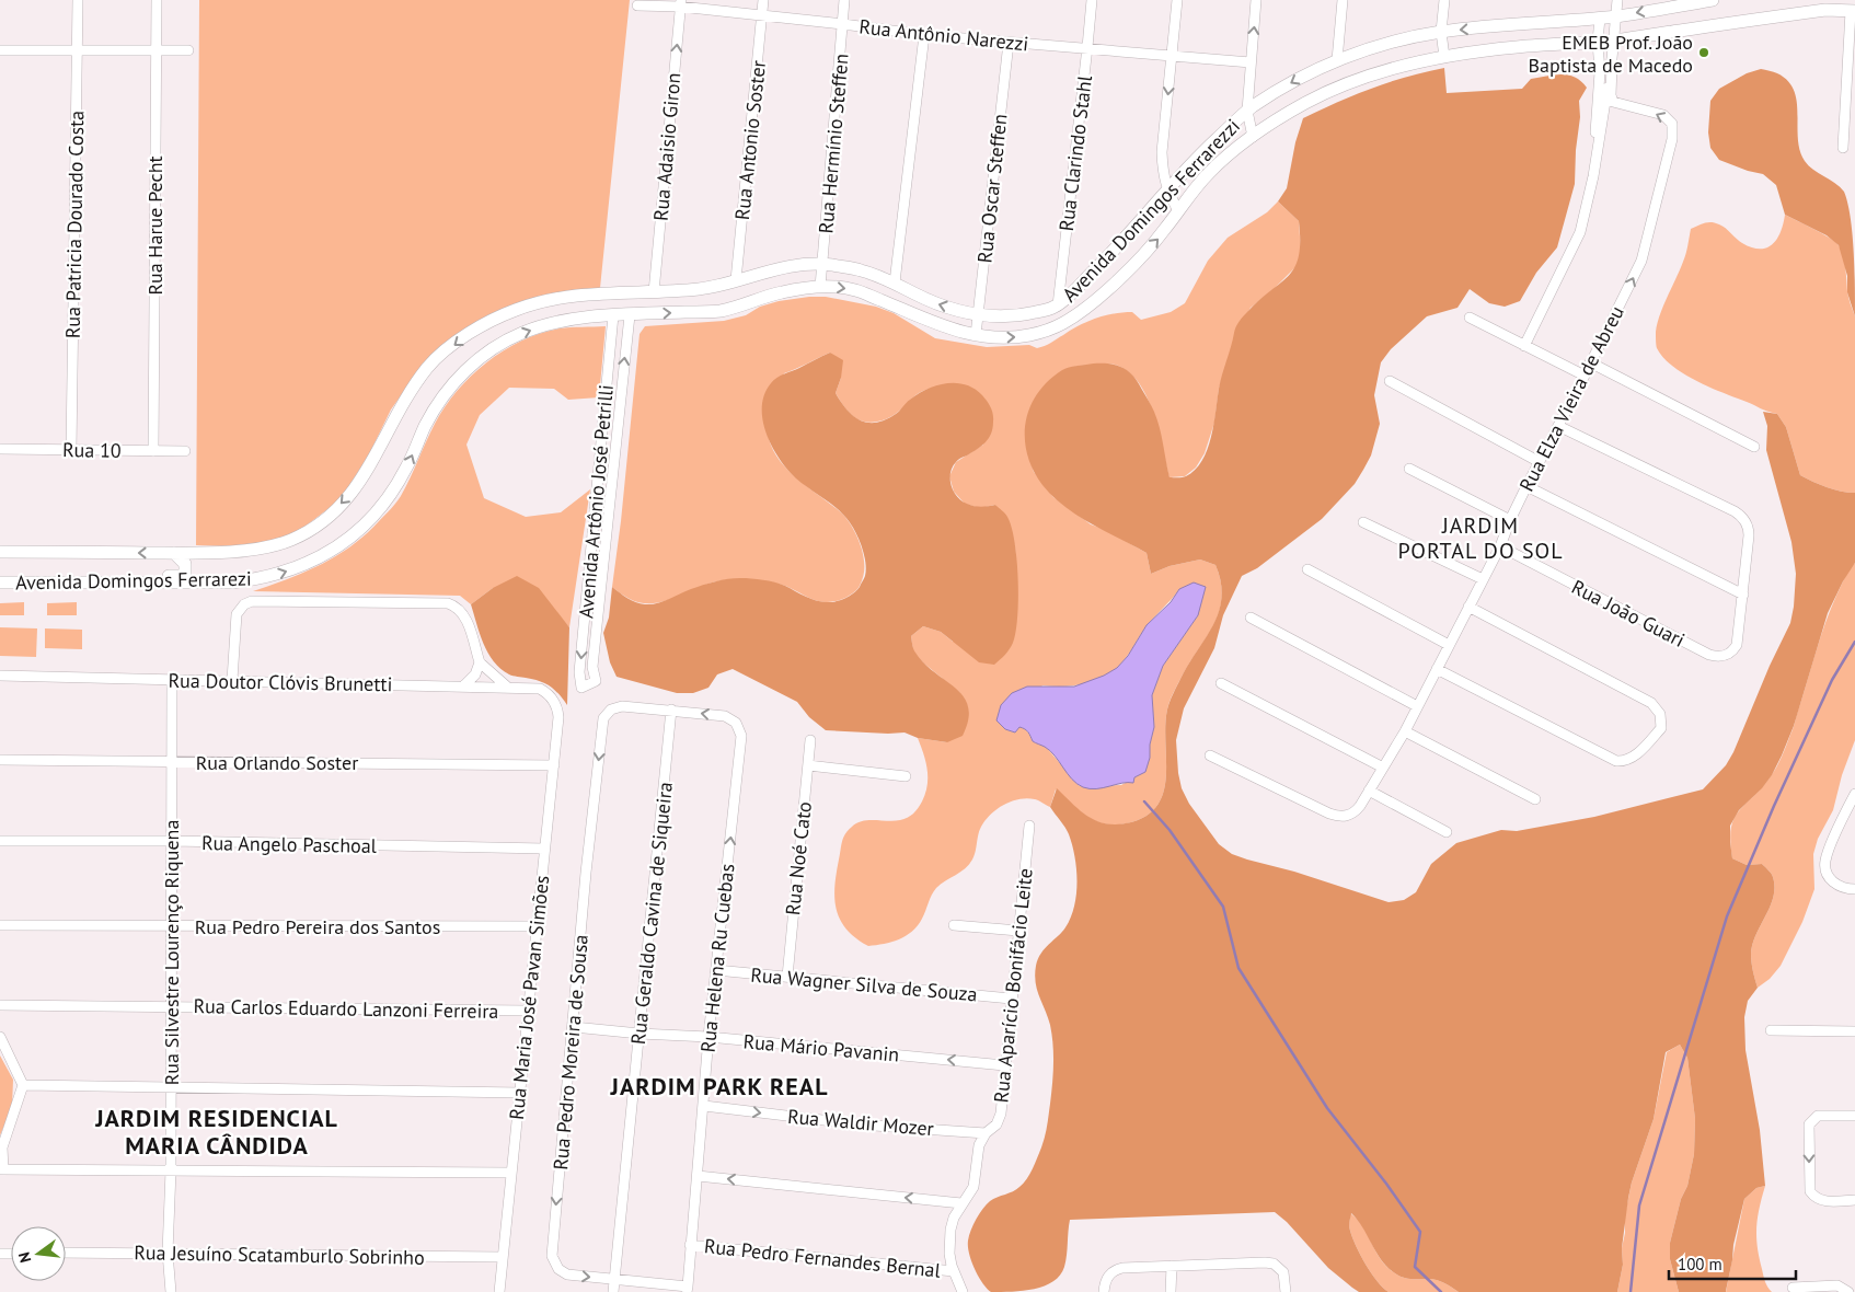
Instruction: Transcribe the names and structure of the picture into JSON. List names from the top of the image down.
{
  "streets": {
    "main road": ["Avenida Domingos Ferrarezzi", "Avenida Domingos Ferrarezi"],
    "street": [
      "Rua Antônio Narezzi",
      "Rua Antonio Soster",
      "Rua Hermínio Steffen",
      "Rua Adaisio Giron",
      "Rua Clarindo Stahl",
      "Rua Oscar Steffen",
      "Rua Patricia Dourado Costa",
      "Rua Harue Pecht",
      "Rua Elza Vieira de Abreu",
      "Rua 10",
      "Avenida Artônio José Petrilli",
      "Rua João Guari",
      "Rua Doutor Clóvis Brunetti",
      "Rua Orlando Soster",
      "Rua Angelo Paschoal",
      "Rua Noé Cato",
      "Rua Geraldo Cavina de Siqueira",
      "Rua Pedro Pereira dos Santos",
      "Rua Silvestre Lourenço Riquena",
      "Rua Helena Ru Cuebas",
      "Rua Wagner Silva de Souza",
      "Rua Aparício Bonifácio Leite",
      "Rua Maria José Pavan Simões",
      "Rua Carlos Eduardo Lanzoni Ferreira",
      "Rua Mário Pavanin",
      "Rua Pedro Moreira de Sousa",
      "Rua Waldir Mozer",
      "Rua Jesuíno Scatamburlo Sobrinho",
      "Rua Pedro Fernandes Bernal"
    ]
  },
  "crossings": [
    ["Rua Antônio Narezzi", "Rua Antonio Soster"],
    ["Rua Antônio Narezzi", "Rua Hermínio Steffen"],
    ["Rua Antônio Narezzi", "Rua Adaisio Giron"],
    ["Rua Antônio Narezzi", "Rua Clarindo Stahl"],
    ["Rua Antônio Narezzi", "Rua Oscar Steffen"],
    ["Rua Antonio Soster", "Avenida Domingos Ferrarezzi"],
    ["Rua Hermínio Steffen", "Avenida Domingos Ferrarezzi"],
    ["Rua Adaisio Giron", "Avenida Domingos Ferrarezzi"],
    ["Rua Clarindo Stahl", "Avenida Domingos Ferrarezzi"],
    ["Rua Oscar Steffen", "Avenida Domingos Ferrarezzi"],
    ["Avenida Domingos Ferrarezzi", "Avenida Artônio José Petrilli"],
    ["Avenida Domingos Ferrarezzi", "Avenida Domingos Ferrarezi"],
    ["Rua Patricia Dourado Costa", "Rua 10"],
    ["Rua Harue Pecht", "Rua 10"],
    ["Rua Elza Vieira de Abreu", "Rua João Guari"],
    ["Avenida Artônio José Petrilli", "Avenida Domingos Ferrarezi"],
    ["Rua Doutor Clóvis Brunetti", "Rua Silvestre Lourenço Riquena"],
    ["Rua Doutor Clóvis Brunetti", "Rua Maria José Pavan Simões"],
    ["Rua Orlando Soster", "Rua Silvestre Lourenço Riquena"],
    ["Rua Orlando Soster", "Rua Maria José Pavan Simões"],
    ["Rua Angelo Paschoal", "Rua Silvestre Lourenço Riquena"],
    ["Rua Angelo Paschoal", "Rua Maria José Pavan Simões"],
    ["Rua Noé Cato", "Rua Wagner Silva de Souza"],
    ["Rua Geraldo Cavina de Siqueira", "Rua Helena Ru Cuebas"],
    ["Rua Geraldo Cavina de Siqueira", "Rua Mário Pavanin"],
    ["Rua Geraldo Cavina de Siqueira", "Rua Pedro Moreira de Sousa"],
    ["Rua Pedro Pereira dos Santos", "Rua Silvestre Lourenço Riquena"],
    ["Rua Pedro Pereira dos Santos", "Rua Maria José Pavan Simões"],
    ["Rua Silvestre Lourenço Riquena", "Rua Carlos Eduardo Lanzoni Ferreira"],
    ["Rua Silvestre Lourenço Riquena", "Rua Jesuíno Scatamburlo Sobrinho"],
    ["Rua Helena Ru Cuebas", "Rua Wagner Silva de Souza"],
    ["Rua Helena Ru Cuebas", "Rua Mário Pavanin"],
    ["Rua Helena Ru Cuebas", "Rua Pedro Moreira de Sousa"],
    ["Rua Helena Ru Cuebas", "Rua Waldir Mozer"],
    ["Rua Helena Ru Cuebas", "Rua Pedro Fernandes Bernal"],
    ["Rua Wagner Silva de Souza", "Rua Aparício Bonifácio Leite"],
    ["Rua Aparício Bonifácio Leite", "Rua Mário Pavanin"],
    ["Rua Aparício Bonifácio Leite", "Rua Waldir Mozer"],
    ["Rua Aparício Bonifácio Leite", "Rua Pedro Fernandes Bernal"],
    ["Rua Maria José Pavan Simões", "Rua Carlos Eduardo Lanzoni Ferreira"],
    ["Rua Maria José Pavan Simões", "Rua Jesuíno Scatamburlo Sobrinho"],
    ["Rua Mário Pavanin", "Rua Pedro Moreira de Sousa"]
  ],
  "one_way": [
    "Rua Adaisio Giron",
    "Rua Helena Ru Cuebas",
    "Rua Mário Pavanin",
    "Rua Pedro Moreira de Sousa"
  ],
  "districts": ["JARDIM PORTAL DO SOL", "JARDIM PARK REAL", "JARDIM RESIDENCIAL MARIA CÂNDIDA"],
  "places": ["EMEB Prof. João Baptista de Macedo"],
  "scale_bar": "100 m",
  "north": "left"
}
